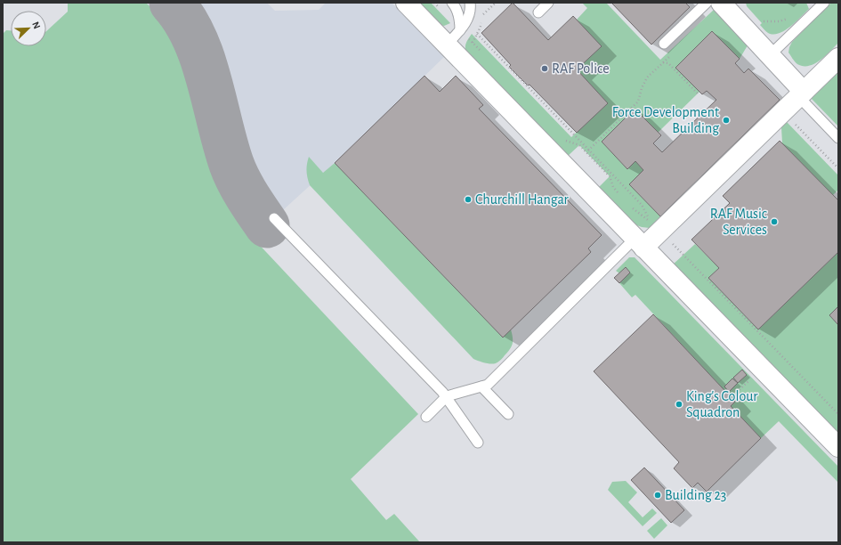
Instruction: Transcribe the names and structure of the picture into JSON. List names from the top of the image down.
{
  "places": [
    "RAF Police",
    "Force Development Building",
    "Churchill Hangar",
    "RAF Music Services",
    "King's Colour Squadron",
    "Building 23"
  ],
  "north": "top right"
}
